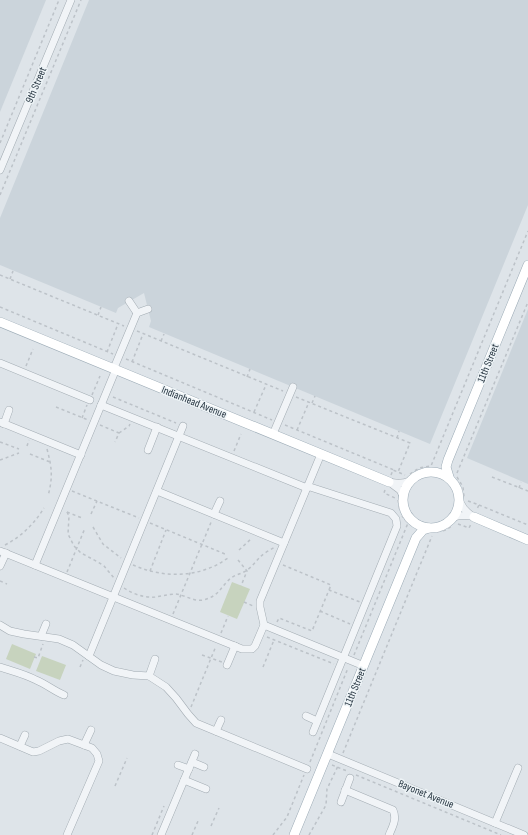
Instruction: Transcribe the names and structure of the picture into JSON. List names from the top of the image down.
{
  "streets": {
    "main road": ["11th Street", "Indianhead Avenue"],
    "street": ["9th Street", "Bayonet Avenue"]
  },
  "crossings": [
    ["11th Street", "Bayonet Avenue"]
  ]
}
